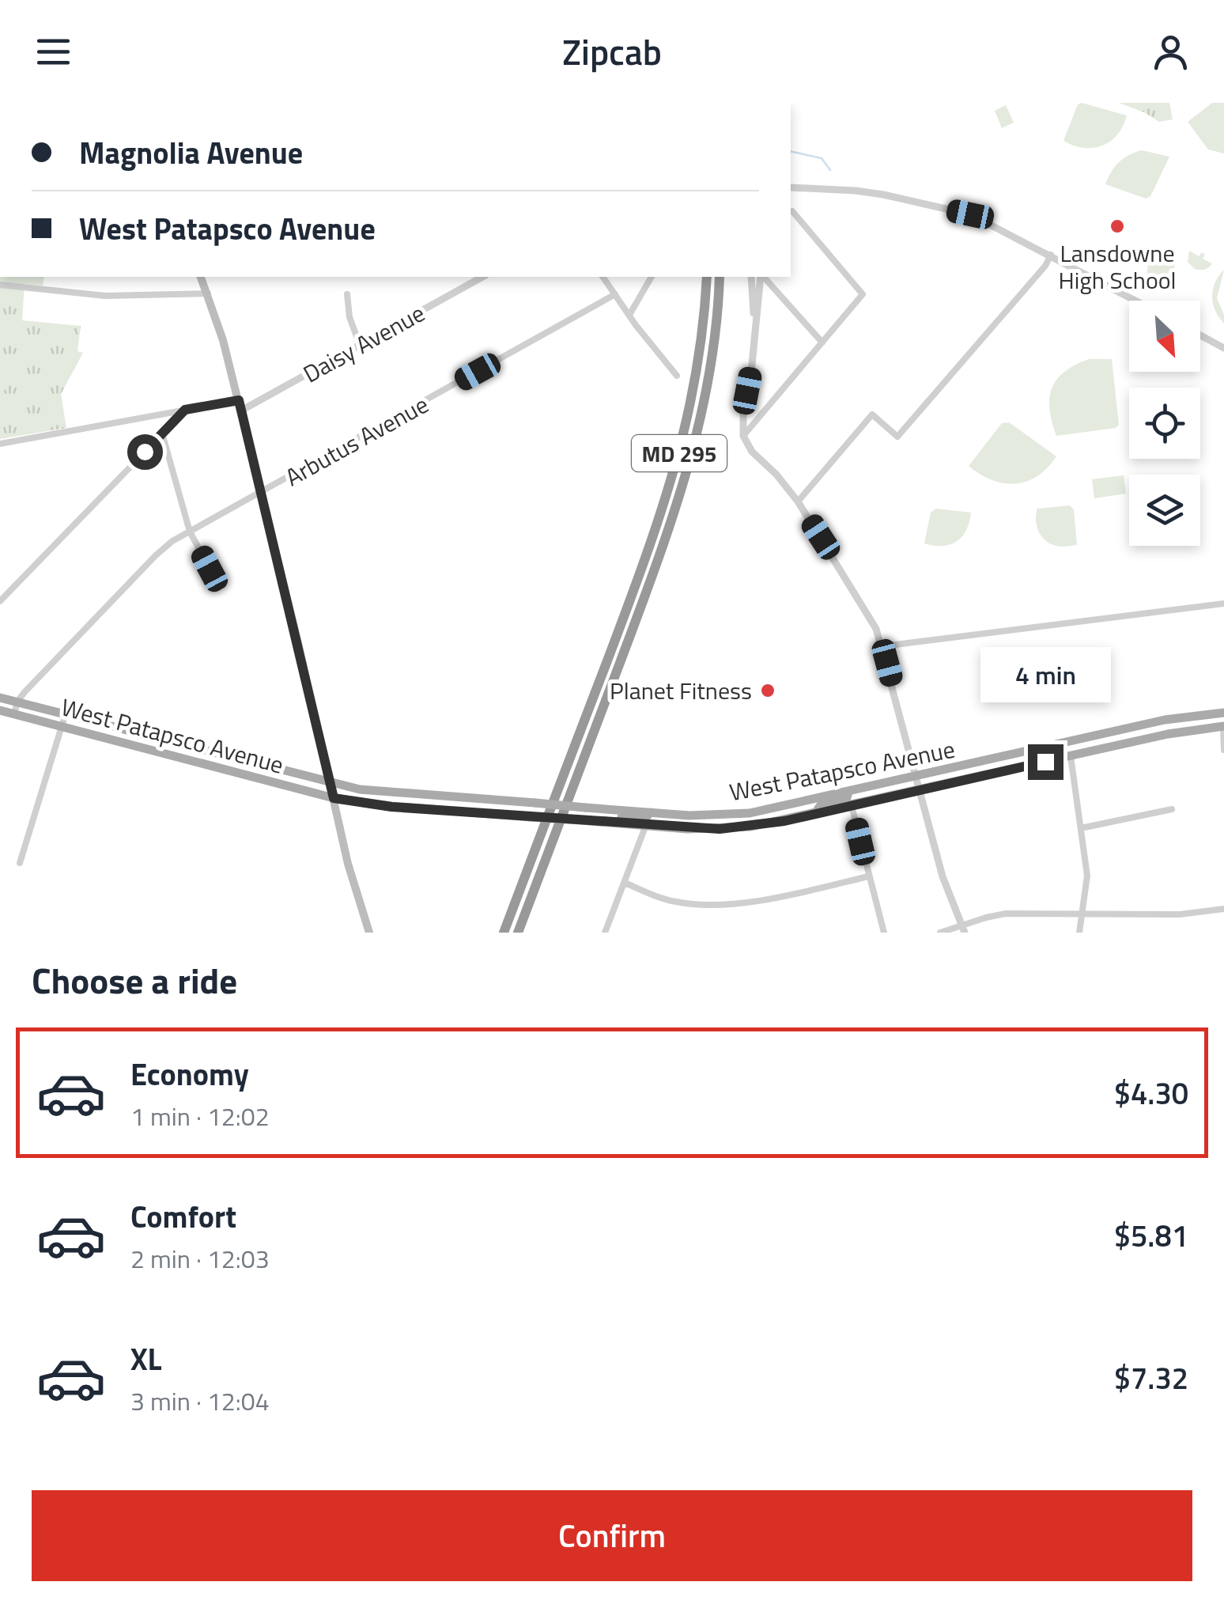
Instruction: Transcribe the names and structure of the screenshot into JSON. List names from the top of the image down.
{
  "streets": {
    "highway": ["MD 295"],
    "main road": ["West Patapsco Avenue"],
    "street": ["Daisy Avenue", "Arbutus Avenue"]
  },
  "crossings": [
    ["Arbutus Avenue", "West Patapsco Avenue"]
  ],
  "places": ["Lansdowne High School", "Planet Fitness"],
  "north": "bottom right",
  "page": {
    "header": "Zipcab",
    "banner": ["Magnolia Avenue", "West Patapsco Avenue"],
    "bubble": "4 min",
    "heading": "Choose a ride",
    "list": [
      {
        "name": "Economy",
        "note": "1 min · 12:02",
        "value": "$4.30"
      },
      {
        "name": "Comfort",
        "note": "2 min · 12:03",
        "value": "$5.81"
      },
      {
        "name": "XL",
        "note": "3 min · 12:04",
        "value": "$7.32"
      }
    ],
    "buttons": "Confirm"
  }
}
